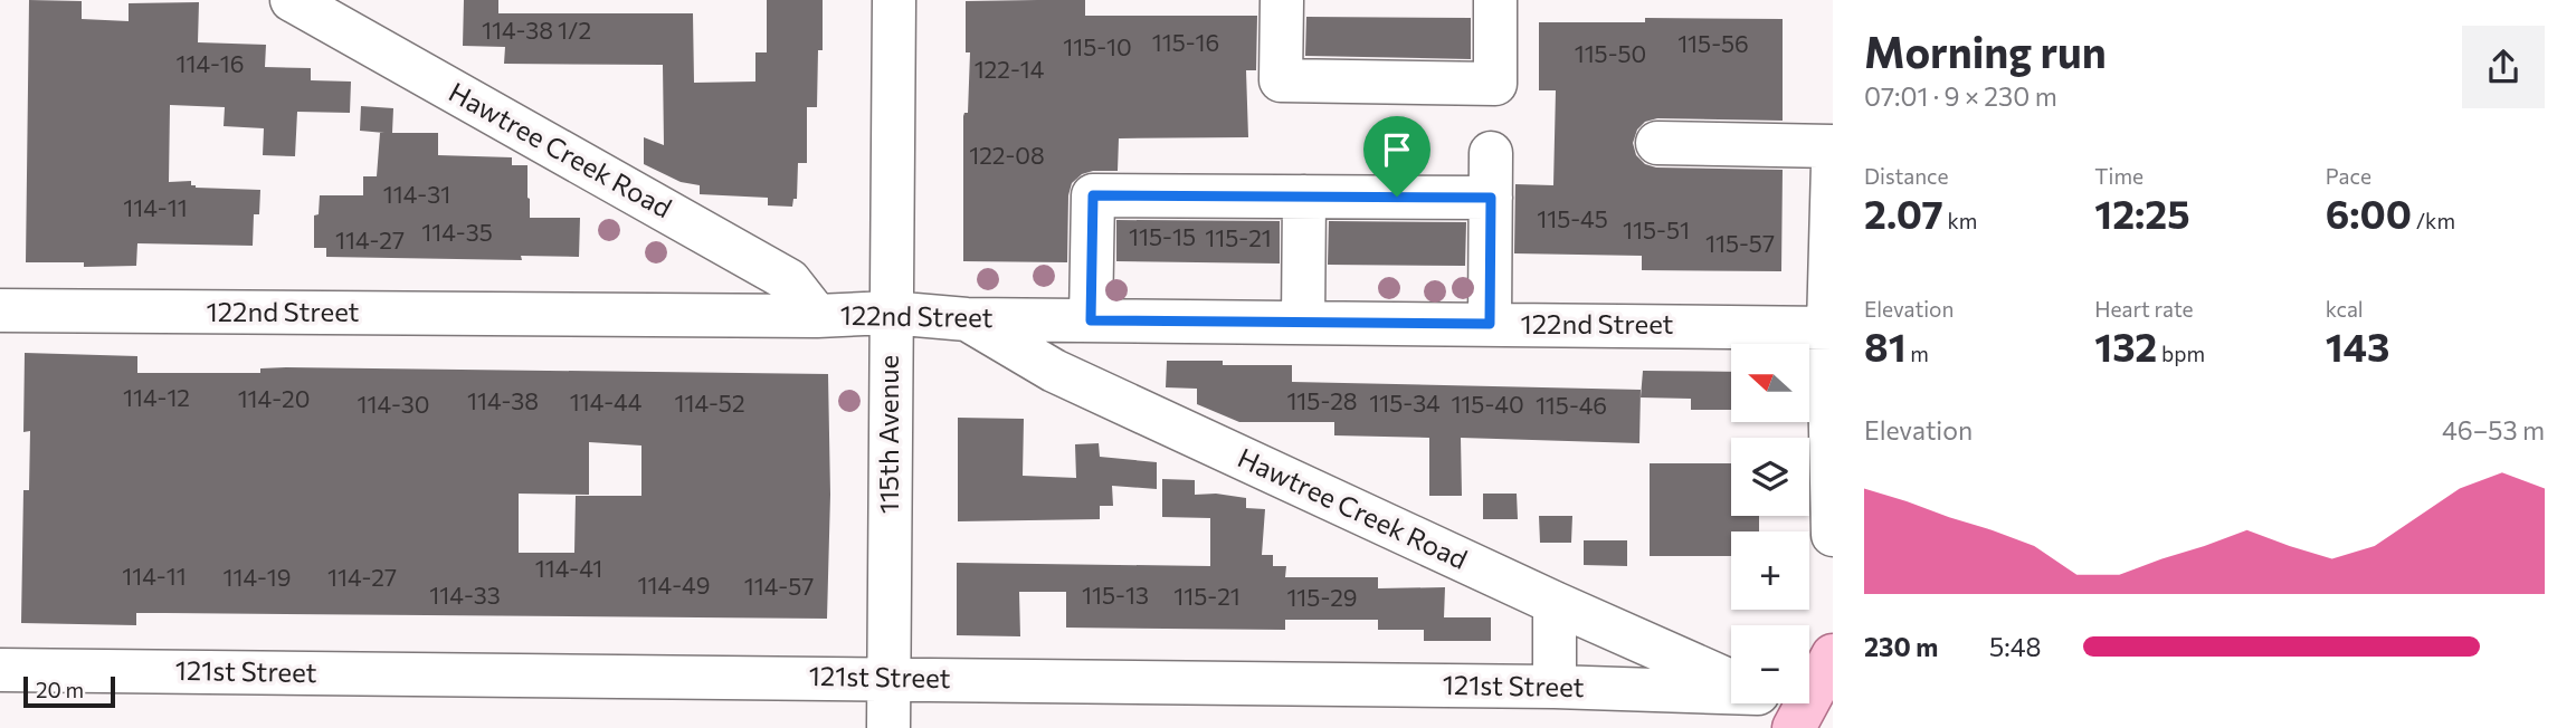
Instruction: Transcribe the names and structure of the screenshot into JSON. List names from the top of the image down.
{
  "streets": {
    "street": [
      "Hawtree Creek Road",
      "122nd Street",
      "115th Avenue",
      "121st Street"
    ]
  },
  "crossings": [
    ["Hawtree Creek Road", "122nd Street"],
    ["122nd Street", "115th Avenue"],
    ["115th Avenue", "121st Street"]
  ],
  "house_numbers": [
    "114-38 1/2",
    "115-16",
    "115-56",
    "115-10",
    "115-50",
    "114-16",
    "122-14",
    "122-08",
    "114-31",
    "114-11",
    "115-45",
    "115-51",
    "114-35",
    "115-15",
    "115-21",
    "114-27",
    "115-57",
    "114-12",
    "114-20",
    "114-38",
    "115-28",
    "114-44",
    "114-52",
    "115-34",
    "114-30",
    "115-40",
    "115-46",
    "114-41",
    "114-11",
    "114-19",
    "114-27",
    "114-49",
    "114-57",
    "114-33",
    "115-13",
    "115-21",
    "115-29"
  ],
  "scale_bar": "20 m",
  "north": "left",
  "page": {
    "heading": ["Morning run", "07:01 · 9 × 230 m"],
    "stats": [
      ["Distance", "2.07 km"],
      ["Time", "12:25"],
      ["Pace", "6:00 /km"],
      ["Elevation", "81 m"],
      ["Heart rate", "132 bpm"],
      ["kcal", "143"]
    ],
    "map_buttons": ["+", "−"],
    "chart": ["Elevation", "46–53 m"],
    "list": [
      {
        "name": "230 m",
        "note": "5:48"
      }
    ],
    "scale": "20 m"
  }
}
